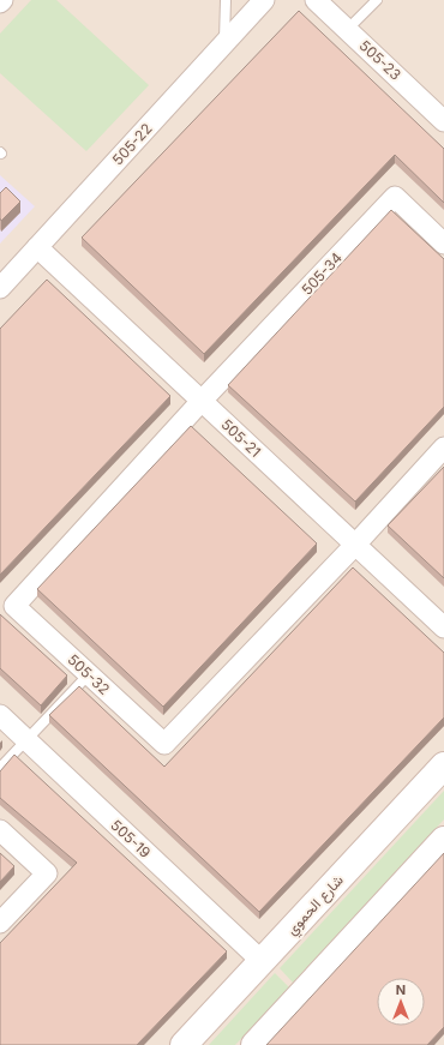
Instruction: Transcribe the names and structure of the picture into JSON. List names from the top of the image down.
{
  "streets": {
    "street": [
      "505-23",
      "505-22",
      "505-34",
      "505-21",
      "505-32",
      "505-19",
      "شارع الحموي"
    ]
  },
  "crossings": [
    ["505-22", "505-21"],
    ["505-34", "505-21"],
    ["505-34", "505-32"],
    ["505-21", "505-32"],
    ["505-19", "شارع الحموي"]
  ],
  "north": "top"
}
